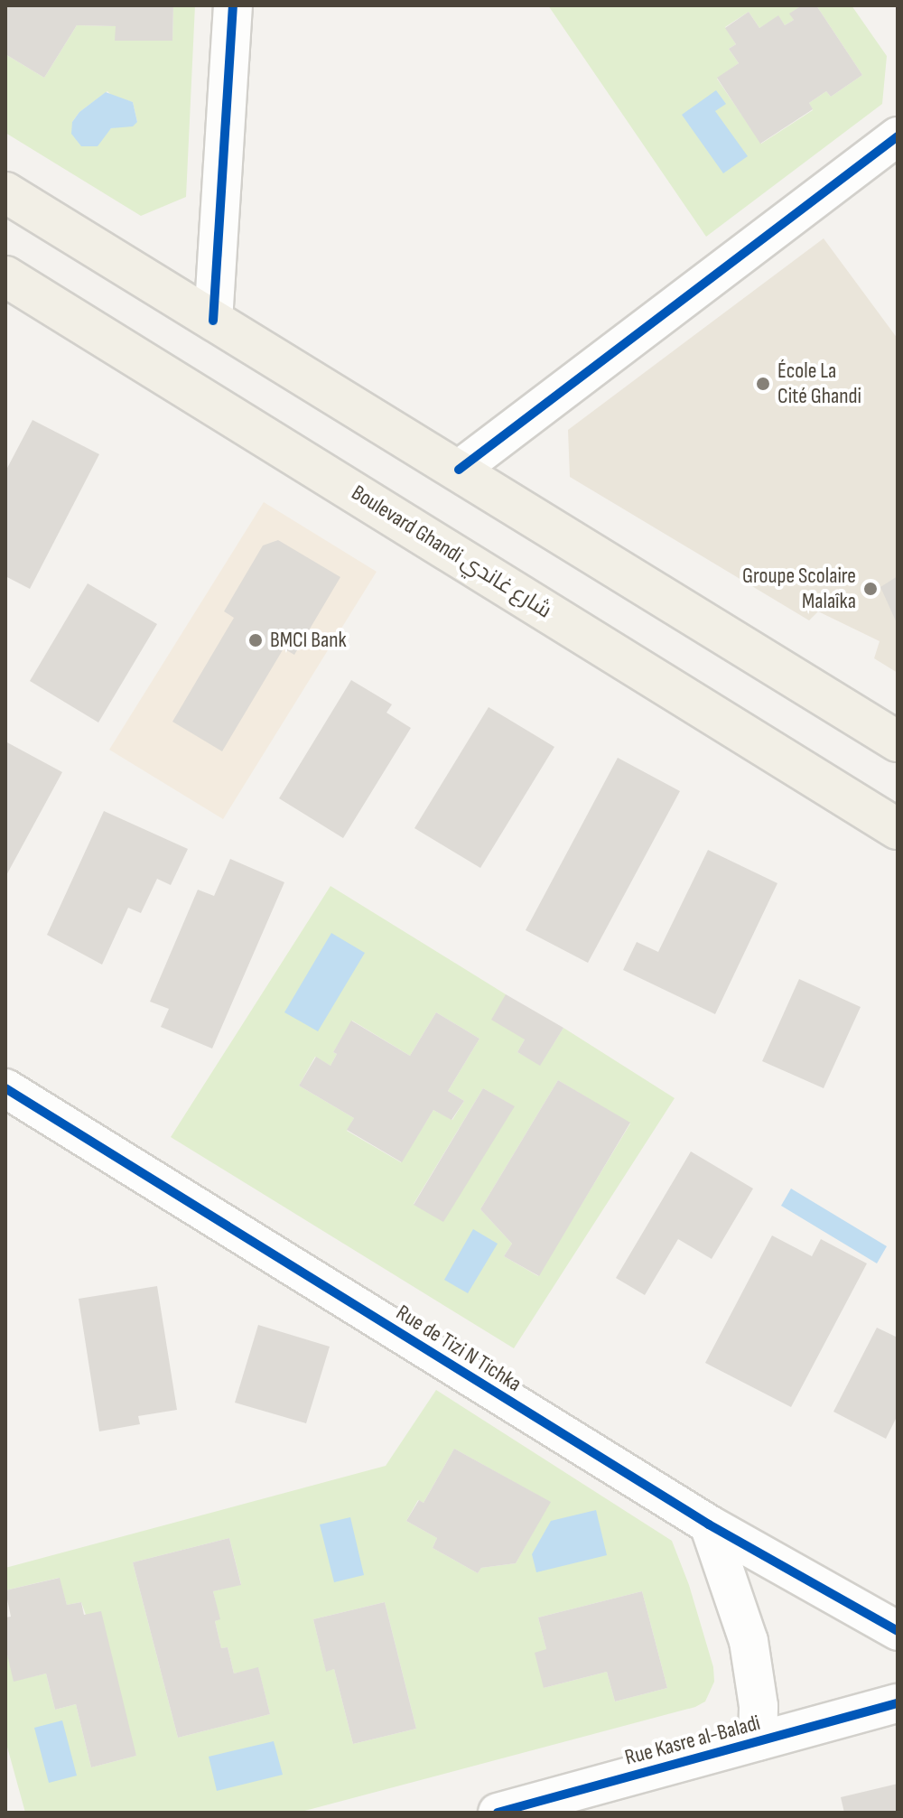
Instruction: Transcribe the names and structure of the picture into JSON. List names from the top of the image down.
{
  "streets": {
    "main road": ["Boulevard Ghandi شارع غاندي"],
    "street": ["Rue de Tizi N Tichka", "Rue Kasre al-Baladi"]
  },
  "places": ["École La Cité Ghandi", "Groupe Scolaire Malaîka", "BMCI Bank"]
}
